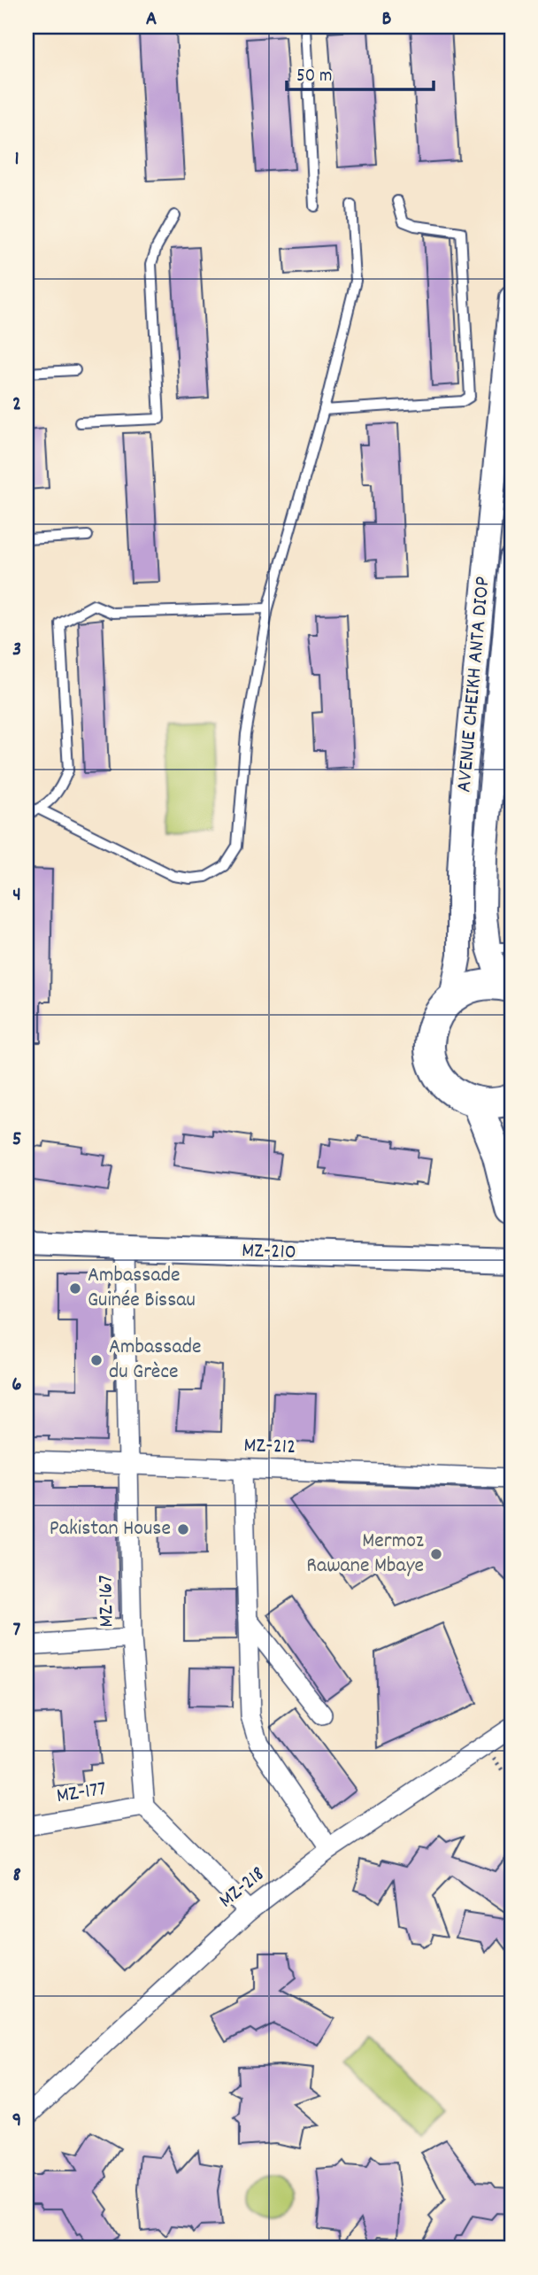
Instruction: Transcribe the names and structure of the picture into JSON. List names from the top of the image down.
{
  "streets": {
    "street": [
      "AVENUE CHEIKH ANTA DIOP",
      "MZ-210",
      "MZ-212",
      "MZ-167",
      "MZ-177",
      "MZ-218"
    ]
  },
  "crossings": [
    ["MZ-210", "MZ-167"],
    ["MZ-212", "MZ-167"],
    ["MZ-167", "MZ-177"]
  ],
  "places": [
    "Ambassade Guinée Bissau",
    "Ambassade du Grèce",
    "Pakistan House",
    "Mermoz Rawane Mbaye"
  ],
  "scale_bar": "50 m",
  "grid": {
    "columns": ["A", "B"],
    "rows": [
      "1",
      "2",
      "3",
      "4",
      "5",
      "6",
      "7",
      "8",
      "9"
    ]
  }
}
